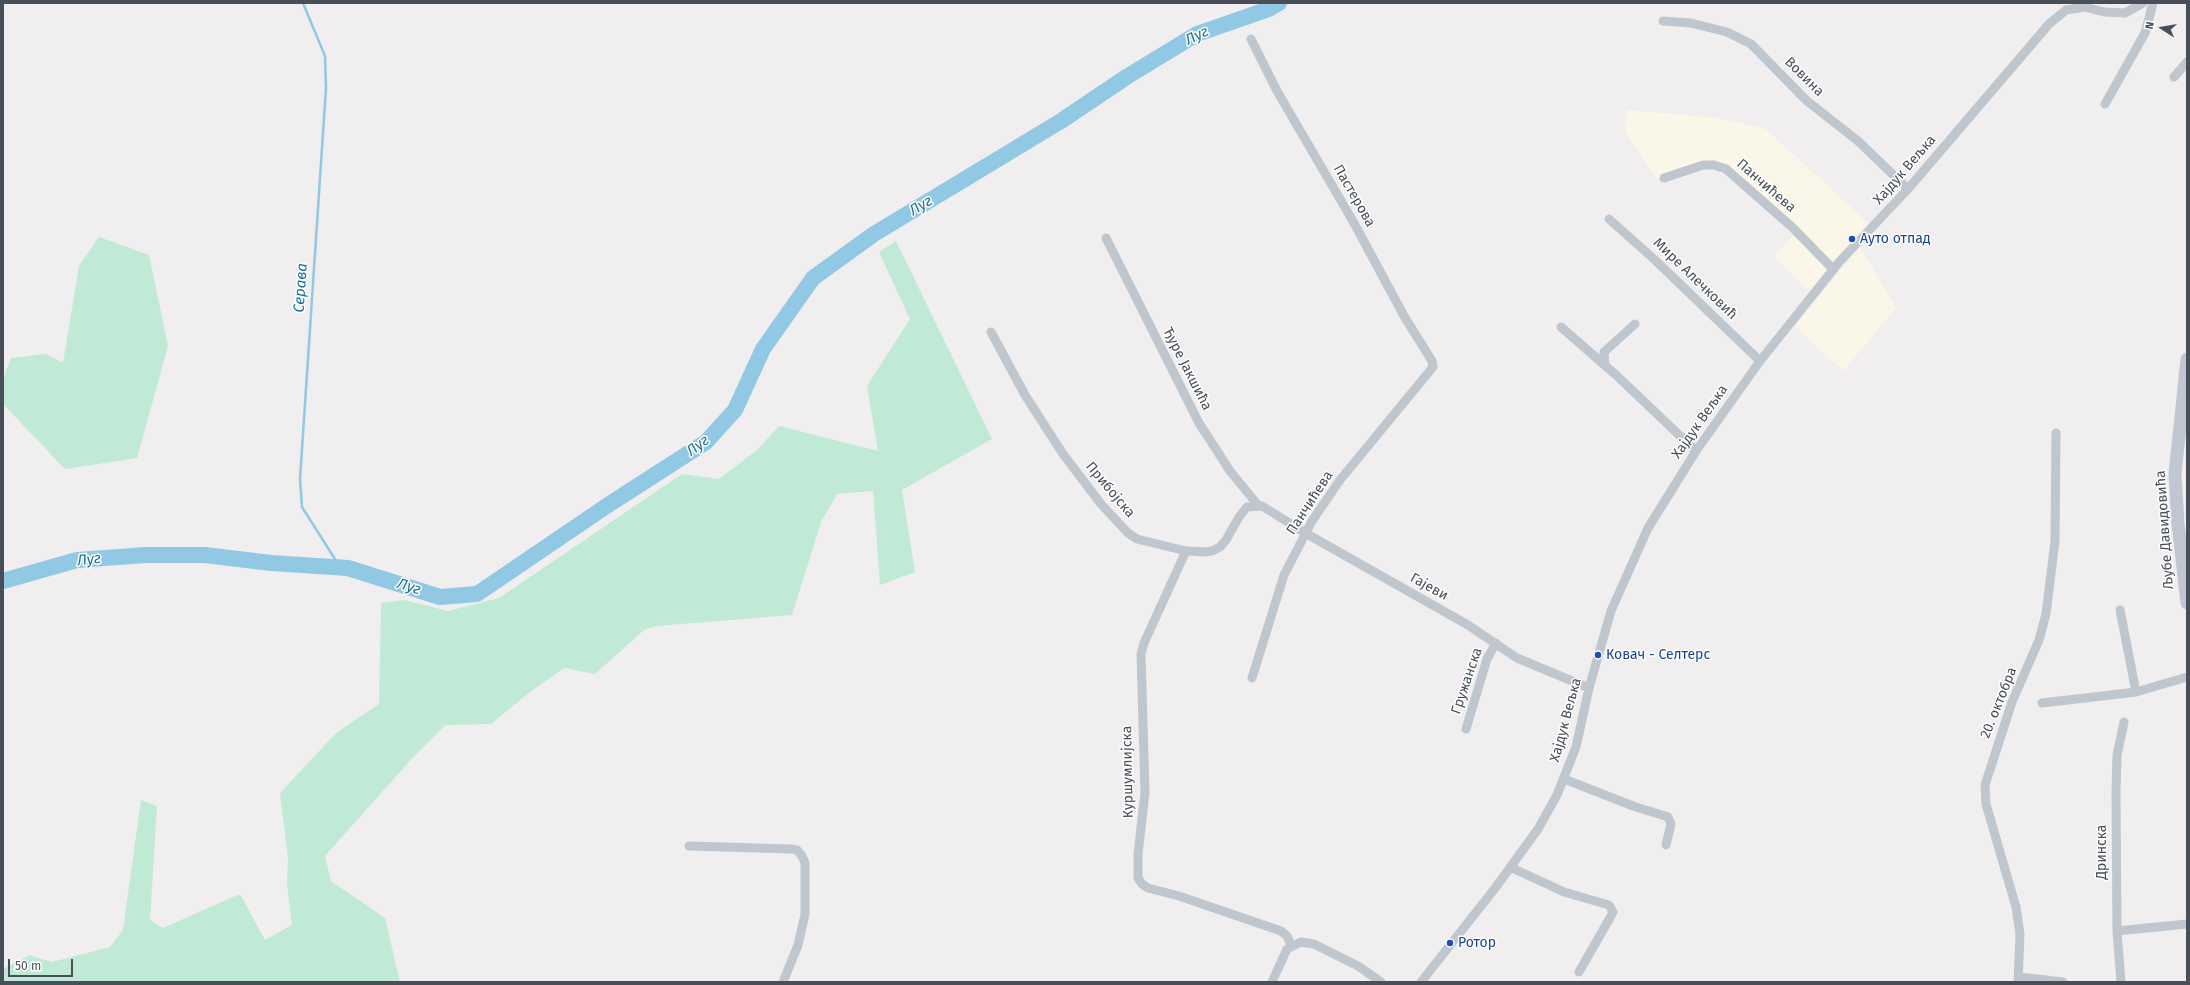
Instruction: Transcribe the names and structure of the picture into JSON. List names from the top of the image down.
{
  "streets": {
    "main road": ["Љубе Давидовића"],
    "street": [
      "Вовина",
      "Хајдук Вељка",
      "Панчићева",
      "Пастерова",
      "Мире Алечковић",
      "Ђуре Јакшића",
      "Прибојска",
      "Гајеви",
      "Гружанска",
      "20. октобра",
      "Куршумлијска",
      "Дринска"
    ]
  },
  "crossings": [
    ["Вовина", "Хајдук Вељка"],
    ["Хајдук Вељка", "Панчићева"],
    ["Хајдук Вељка", "Мире Алечковић"],
    ["Хајдук Вељка", "Гајеви"],
    ["Панчићева", "Пастерова"],
    ["Панчићева", "Гајеви"],
    ["Ђуре Јакшића", "Прибојска"],
    ["Ђуре Јакшића", "Гајеви"],
    ["Прибојска", "Гајеви"],
    ["Прибојска", "Куршумлијска"],
    ["Гајеви", "Гружанска"]
  ],
  "water": ["Луг", "Серава"],
  "places": ["Ауто отпад", "Ковач - Селтерс", "Ротор"],
  "scale_bar": "50 m",
  "north": "left"
}
